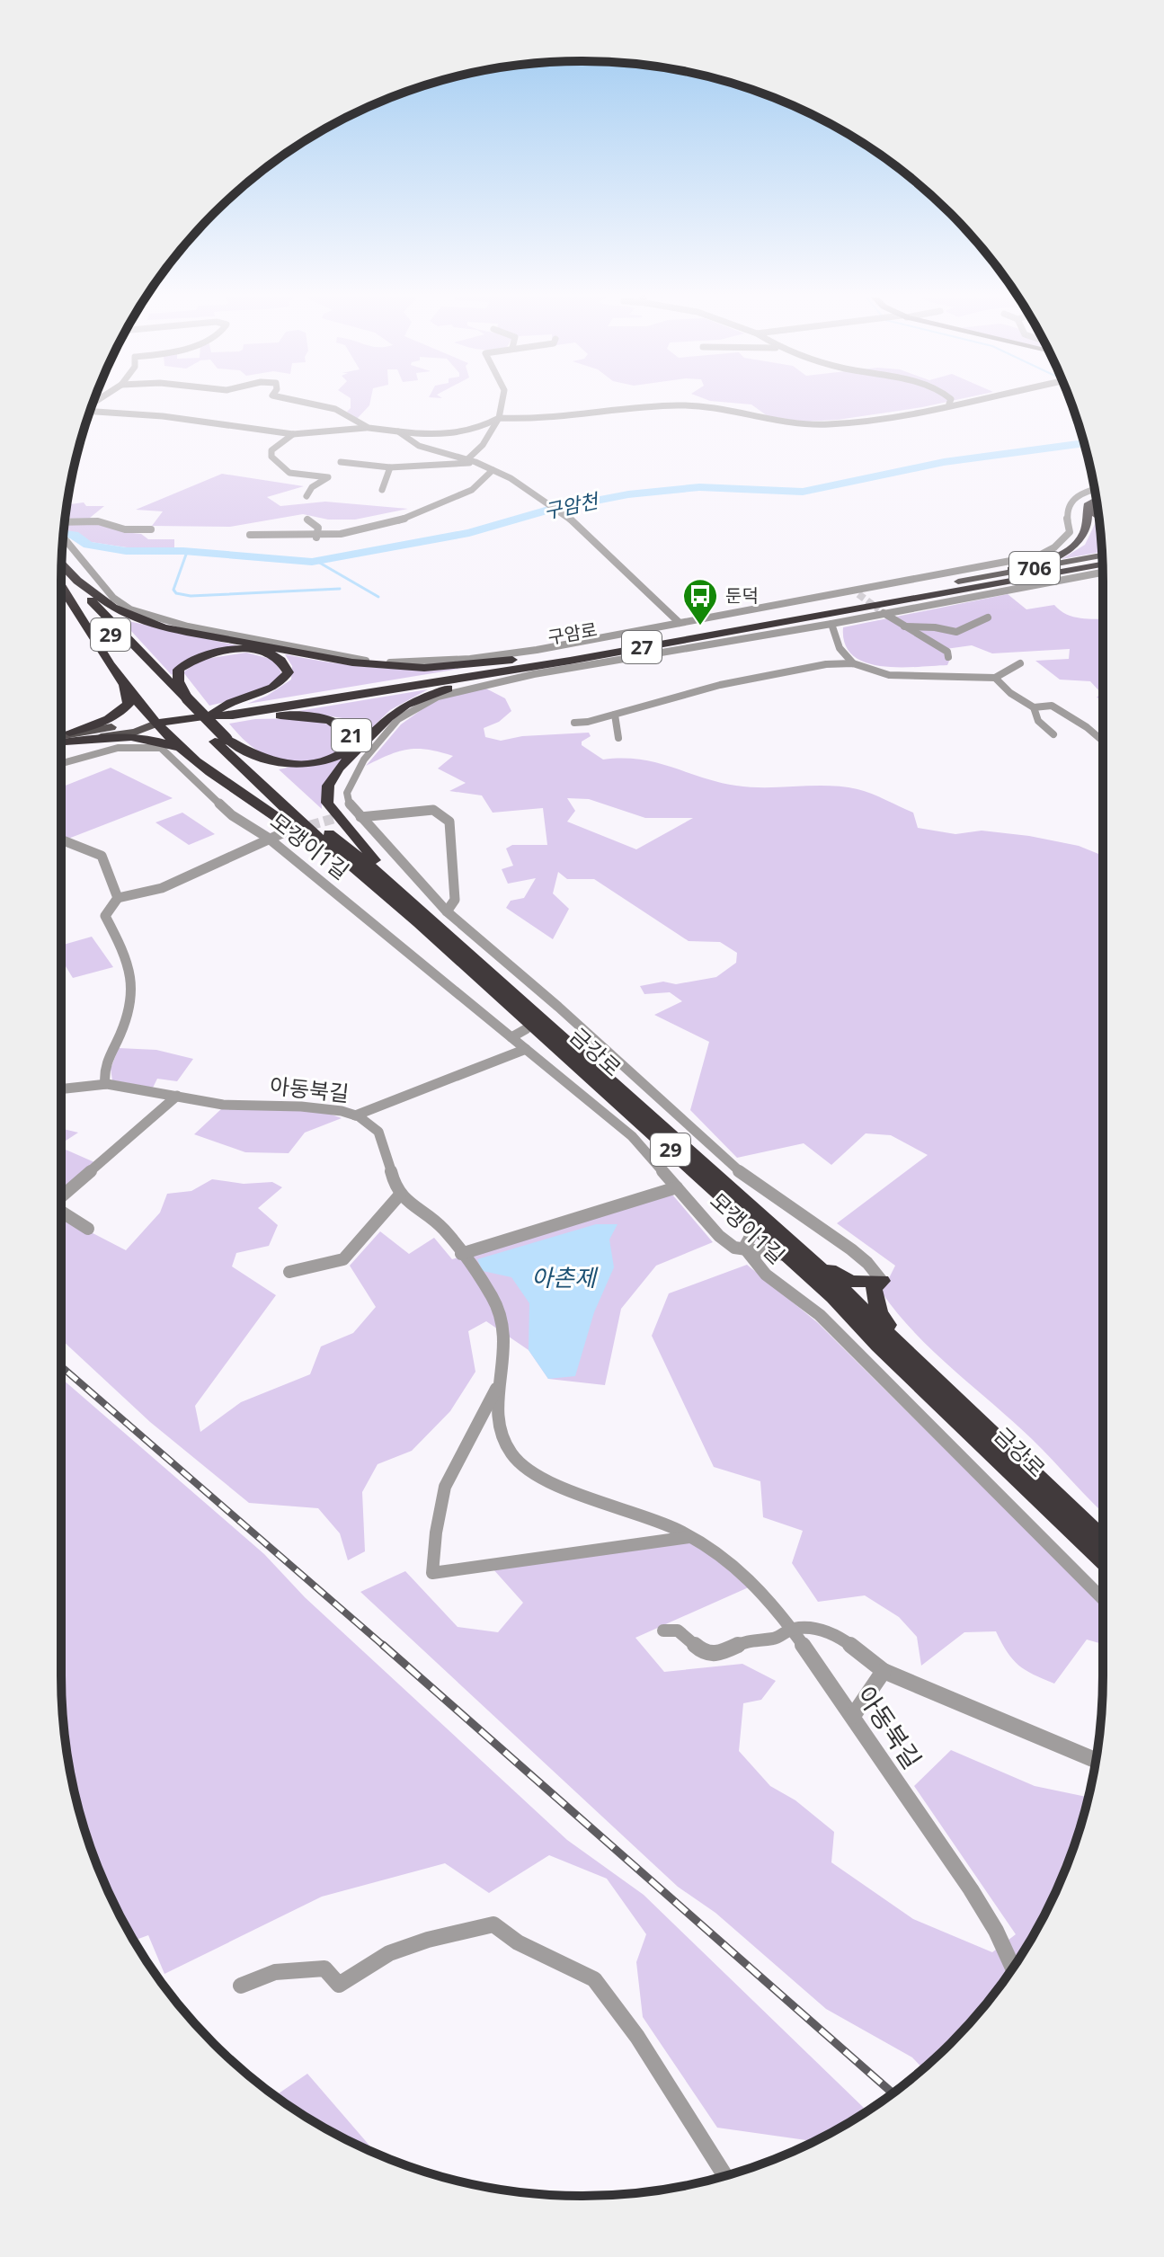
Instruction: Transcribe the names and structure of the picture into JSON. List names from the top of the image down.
{
  "streets": {
    "highway": [
      "구암로",
      "29",
      "27",
      "21",
      "금강로"
    ],
    "main road": ["706"],
    "street": ["모갱이1길", "아동북길"]
  },
  "crossings": [
    ["구암로", "27"],
    ["구암로", "21"],
    ["21", "금강로"]
  ],
  "water": ["구암천", "아촌제"],
  "places": {
    "bus stop": ["둔덕"]
  }
}
